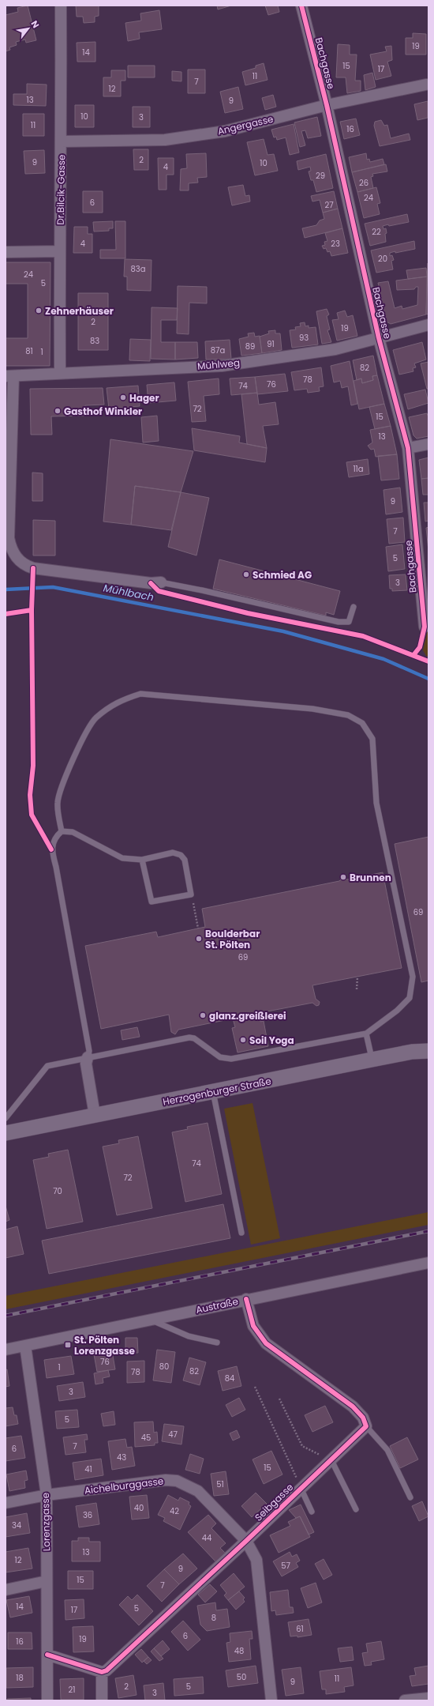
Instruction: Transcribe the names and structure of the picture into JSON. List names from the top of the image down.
{
  "streets": {
    "street": [
      "Bachgasse",
      "Angergasse",
      "Dr.Bilcik-Gasse",
      "Mühlweg",
      "Herzogenburger Straße",
      "Austraße",
      "Aichelburggasse",
      "Seibgasse",
      "Lorenzgasse"
    ]
  },
  "crossings": [
    ["Bachgasse", "Angergasse"],
    ["Bachgasse", "Mühlweg"],
    ["Angergasse", "Dr.Bilcik-Gasse"],
    ["Dr.Bilcik-Gasse", "Mühlweg"],
    ["Austraße", "Lorenzgasse"],
    ["Aichelburggasse", "Seibgasse"],
    ["Aichelburggasse", "Lorenzgasse"]
  ],
  "water": ["Mühlbach"],
  "places": {
    "other": [
      "Zehnerhäuser",
      "Hager",
      "Gasthof Winkler",
      "Schmied AG",
      "Brunnen",
      "Boulderbar St. Pölten",
      "glanz.greißlerei",
      "Soil Yoga"
    ],
    "transit": ["St. Pölten Lorenzgasse"]
  },
  "house_numbers": [
    "19",
    "14",
    "15",
    "17",
    "11",
    "7",
    "12",
    "13",
    "9",
    "10",
    "3",
    "11",
    "16",
    "2",
    "9",
    "10",
    "4",
    "29",
    "26",
    "24",
    "6",
    "27",
    "22",
    "4",
    "23",
    "20",
    "83a",
    "24",
    "5",
    "2",
    "19",
    "93",
    "83",
    "91",
    "89",
    "87a",
    "81",
    "1",
    "82",
    "78",
    "76",
    "74",
    "72",
    "15",
    "13",
    "11a",
    "9",
    "7",
    "5",
    "3",
    "69",
    "69",
    "74",
    "72",
    "70",
    "76",
    "80",
    "1",
    "82",
    "78",
    "84",
    "3",
    "5",
    "47",
    "45",
    "7",
    "6",
    "43",
    "15",
    "41",
    "51",
    "40",
    "42",
    "36",
    "34",
    "44",
    "13",
    "12",
    "57",
    "9",
    "15",
    "7",
    "14",
    "5",
    "17",
    "8",
    "61",
    "6",
    "19",
    "16",
    "48",
    "50",
    "18",
    "11",
    "9",
    "2",
    "5",
    "21",
    "3"
  ],
  "north": "top right"
}
